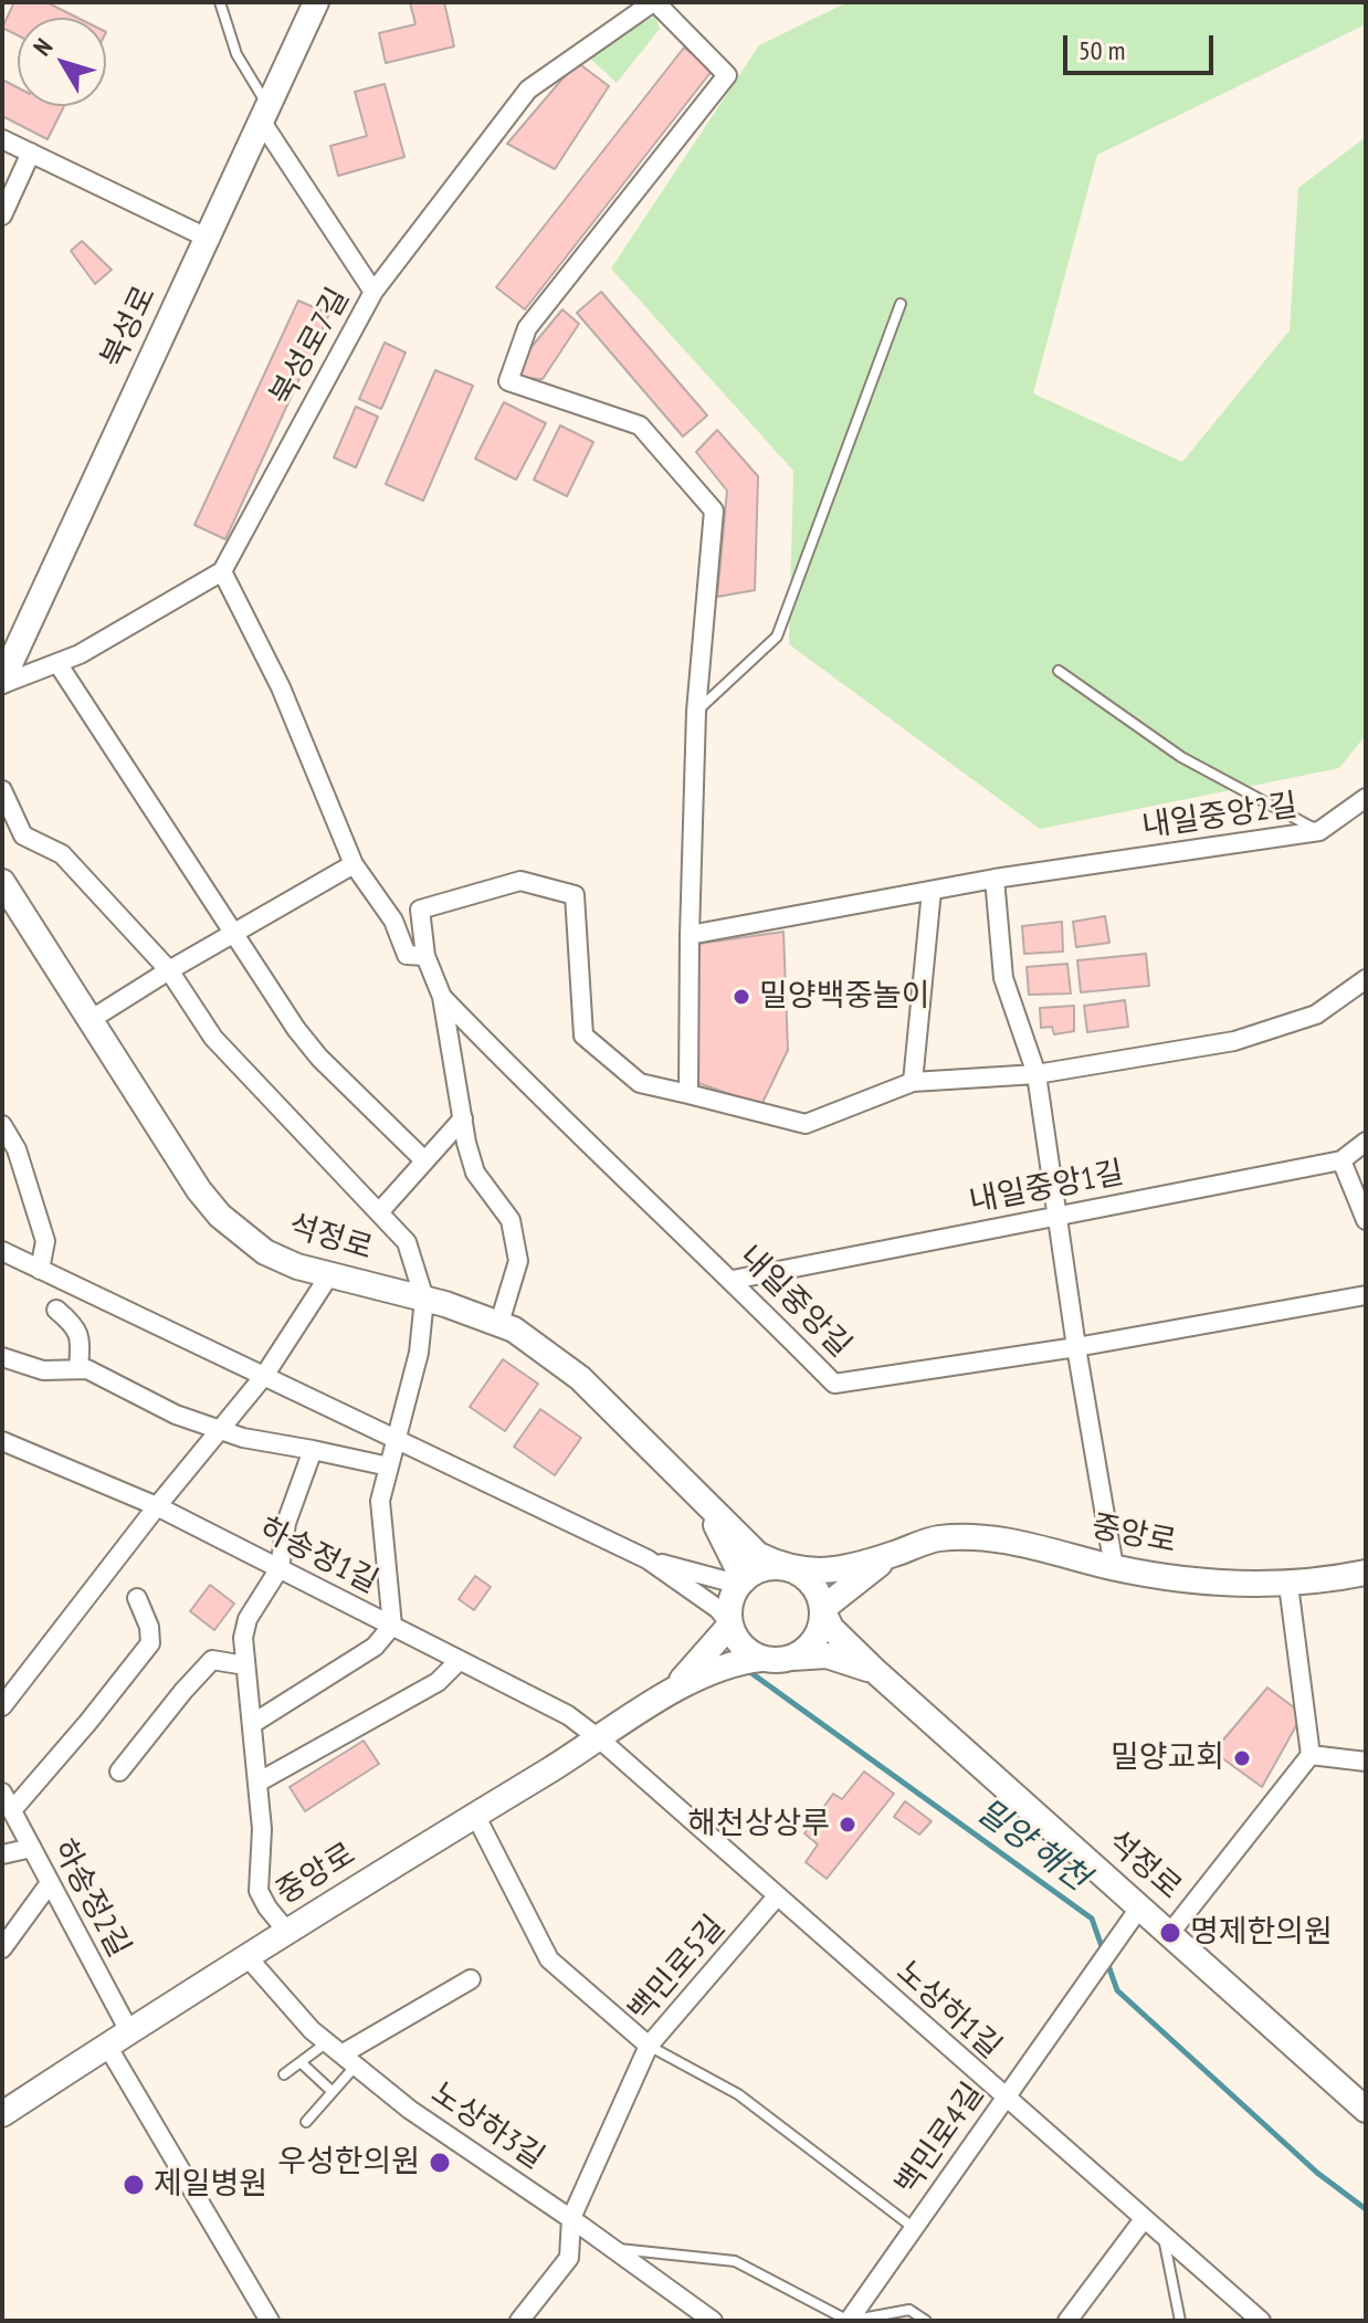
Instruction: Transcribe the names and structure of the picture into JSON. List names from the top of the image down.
{
  "streets": {
    "street": [
      "북성로",
      "북성로7길",
      "내일중앙2길",
      "내일중앙1길",
      "석정로",
      "내일중앙길",
      "중앙로",
      "하송정1길",
      "하송정2길",
      "백민로5길",
      "노상하1길",
      "노상하3길",
      "백민로4길"
    ]
  },
  "crossings": [
    ["내일중앙1길", "내일중앙길"],
    ["석정로", "백민로4길"],
    ["중앙로", "하송정1길"],
    ["중앙로", "하송정2길"],
    ["중앙로", "노상하1길"],
    ["중앙로", "노상하3길"],
    ["하송정1길", "노상하1길"],
    ["백민로5길", "노상하1길"],
    ["백민로5길", "노상하3길"],
    ["노상하1길", "백민로4길"]
  ],
  "water": ["밀양 해천"],
  "places": [
    "밀양백중놀이",
    "밀양교회",
    "해천상상루",
    "명제한의원",
    "우성한의원",
    "제일병원"
  ],
  "scale_bar": "50 m",
  "north": "top left"
}
